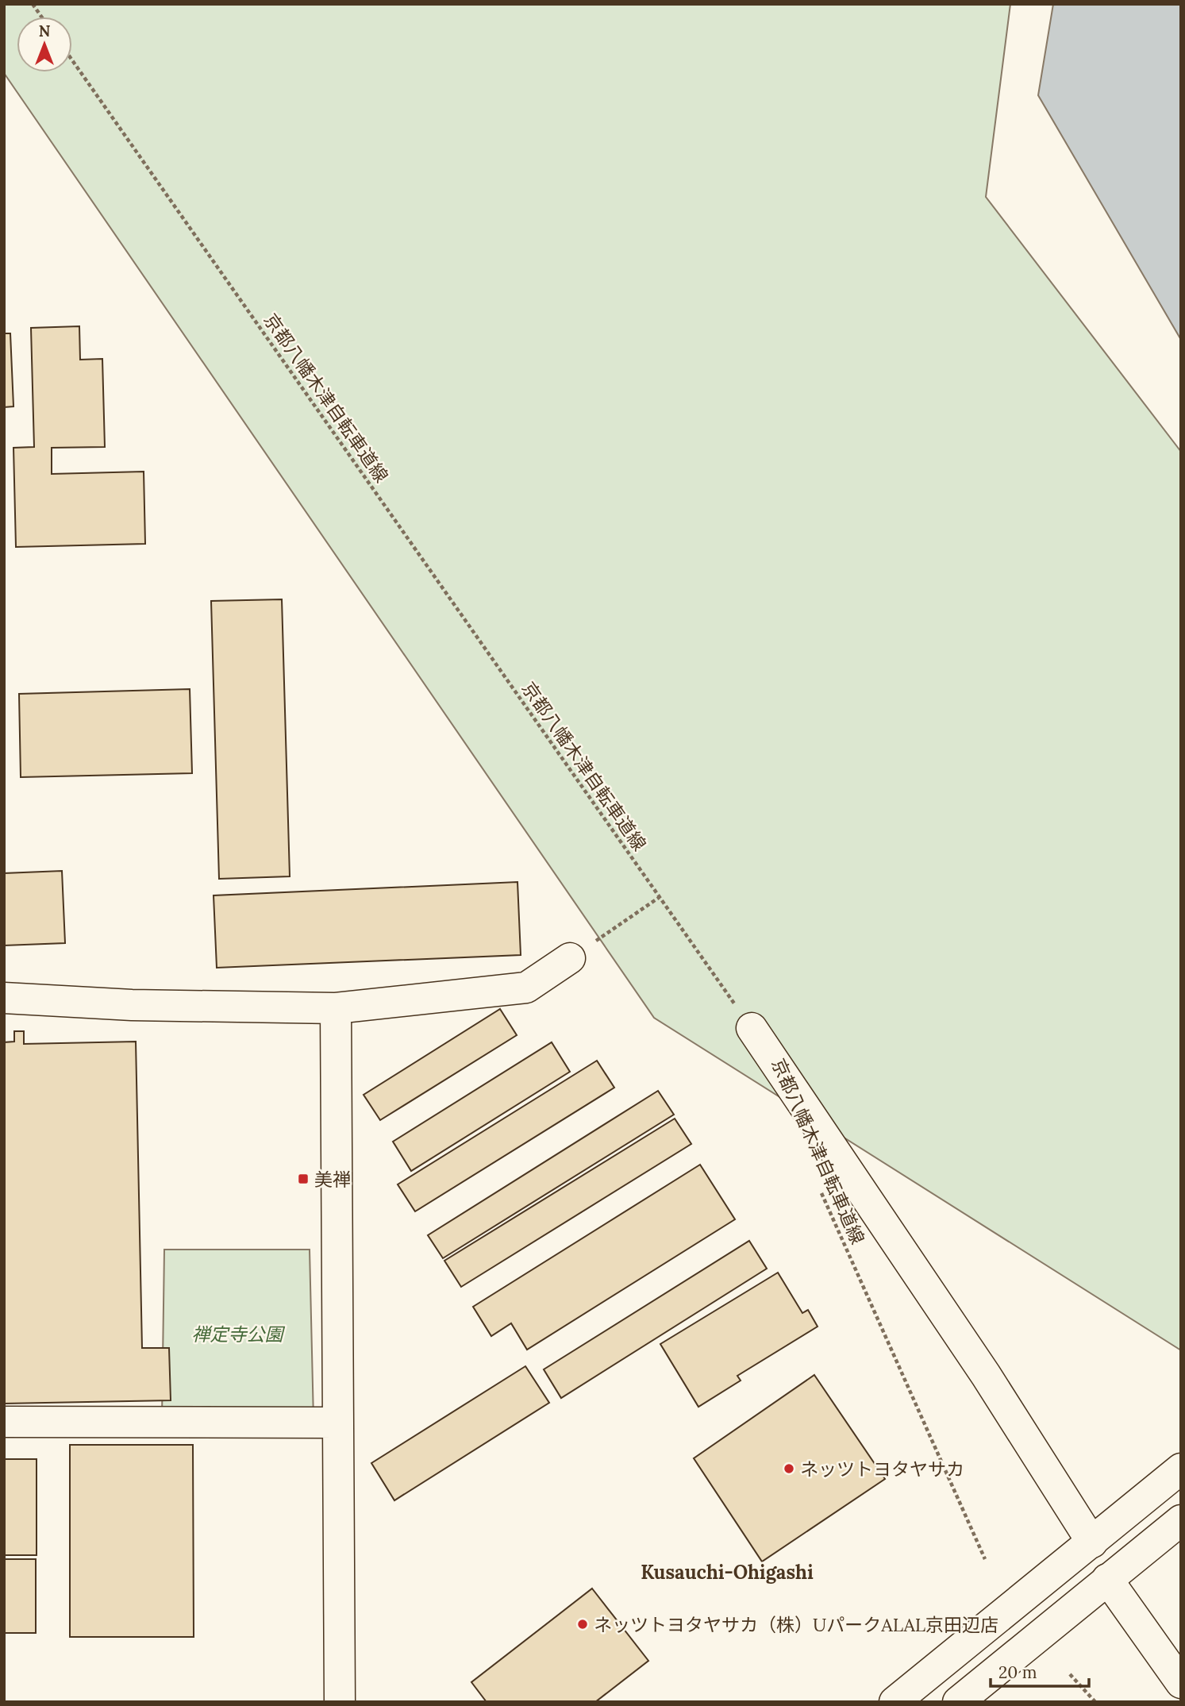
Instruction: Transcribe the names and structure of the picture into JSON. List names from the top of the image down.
{
  "streets": {
    "path": ["京都八幡木津自転車道線"]
  },
  "districts": ["Kusauchi-Ohigashi"],
  "parks": ["禅定寺公園"],
  "places": {
    "transit": ["美禅"],
    "other": ["ネッツトヨタヤサカ", "ネッツトヨタヤサカ（株）UパークALAL京田辺店"]
  },
  "scale_bar": "20 m",
  "north": "top"
}
